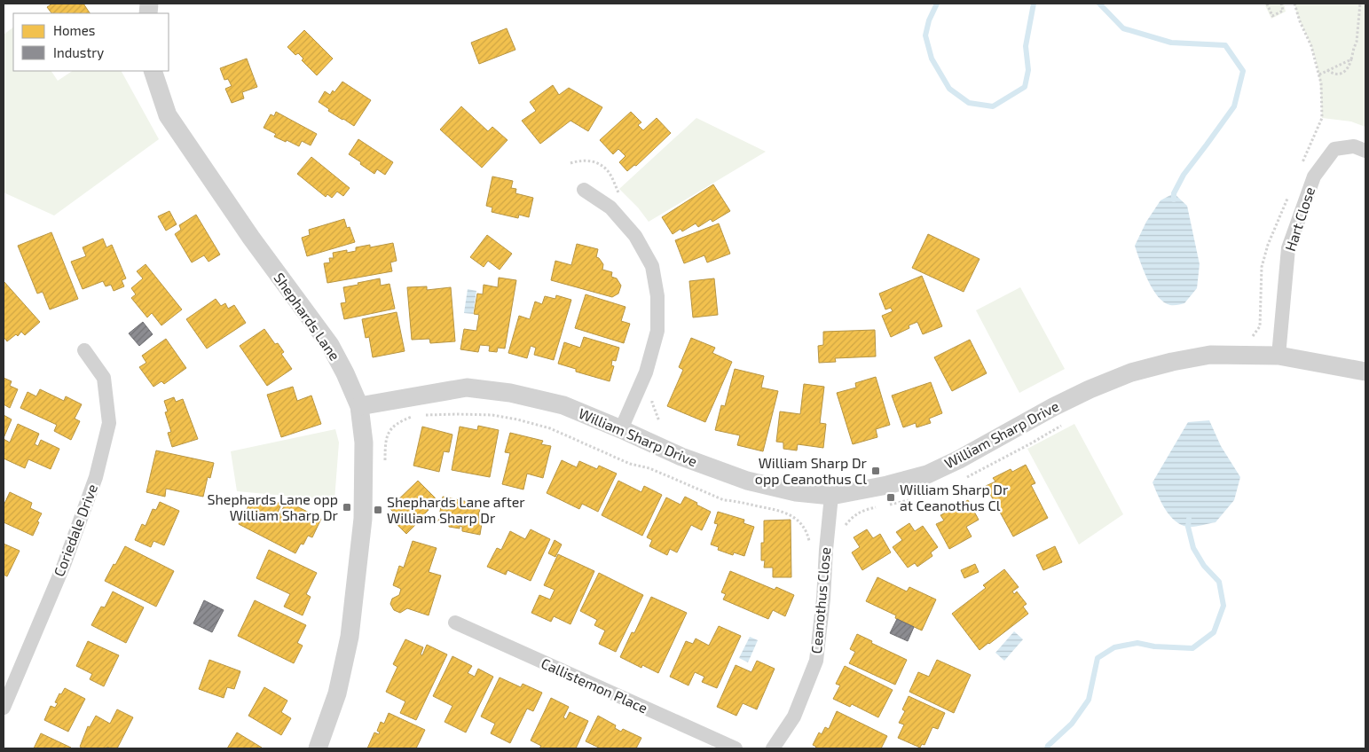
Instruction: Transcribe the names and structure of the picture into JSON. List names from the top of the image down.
{
  "streets": {
    "street": [
      "Hart Close",
      "Shephards Lane",
      "William Sharp Drive",
      "Coriedale Drive",
      "Ceanothus Close",
      "Callistemon Place"
    ]
  },
  "crossings": [
    ["Hart Close", "William Sharp Drive"],
    ["Shephards Lane", "William Sharp Drive"],
    ["William Sharp Drive", "Ceanothus Close"]
  ],
  "places": {
    "transit": [
      "William Sharp Dr opp Ceanothus Cl",
      "William Sharp Dr at Ceanothus Cl",
      "Shephards Lane opp William Sharp Dr",
      "Shephards Lane after William Sharp Dr"
    ]
  },
  "legend": ["Homes", "Industry"]
}
